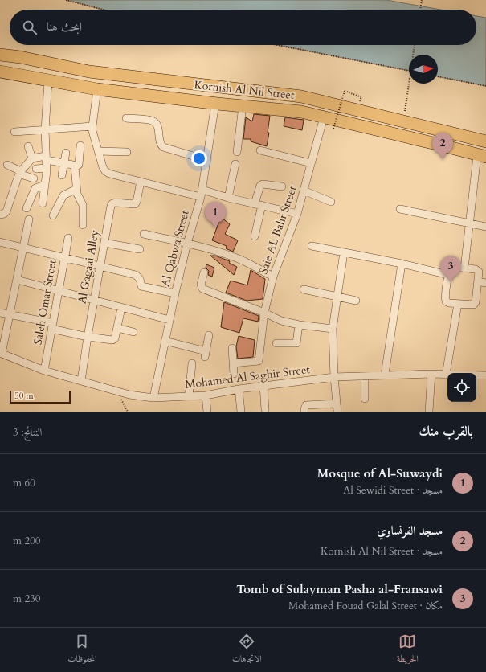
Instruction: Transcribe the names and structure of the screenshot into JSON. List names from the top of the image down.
{
  "streets": {
    "highway": ["Kornish Al Nil Street"],
    "street": [
      "Saie AL Bahr Street",
      "Al Qabwa Street",
      "Al Gagaai Alley",
      "Saleh Omar Street",
      "Mohamed Al Saghir Street"
    ]
  },
  "crossings": [
    ["Kornish Al Nil Street", "Saie AL Bahr Street"],
    ["Kornish Al Nil Street", "Al Qabwa Street"],
    ["Al Qabwa Street", "Mohamed Al Saghir Street"],
    ["Al Gagaai Alley", "Mohamed Al Saghir Street"],
    ["Saleh Omar Street", "Mohamed Al Saghir Street"]
  ],
  "scale_bar": "50 m",
  "north": "right",
  "page": {
    "search": "ابحث هنا",
    "pins": ["2", "1", "3"],
    "scale": "50 m",
    "heading": ["بالقرب منك", "النتائج: 3"],
    "list": [
      {
        "mark": "1",
        "name": "Mosque of Al-Suwaydi",
        "note": "مسجد · Al Sewidi Street",
        "value": "60 m"
      },
      {
        "mark": "2",
        "name": "مسجد الفرنساوي",
        "note": "مسجد · Kornish Al Nil Street",
        "value": "200 m"
      },
      {
        "mark": "3",
        "name": "Tomb of Sulayman Pasha al-Fransawi",
        "note": "مكان · Mohamed Fouad Galal Street",
        "value": "230 m"
      }
    ],
    "nav": ["الخريطة", "الاتجاهات", "المحفوظات"]
  }
}
